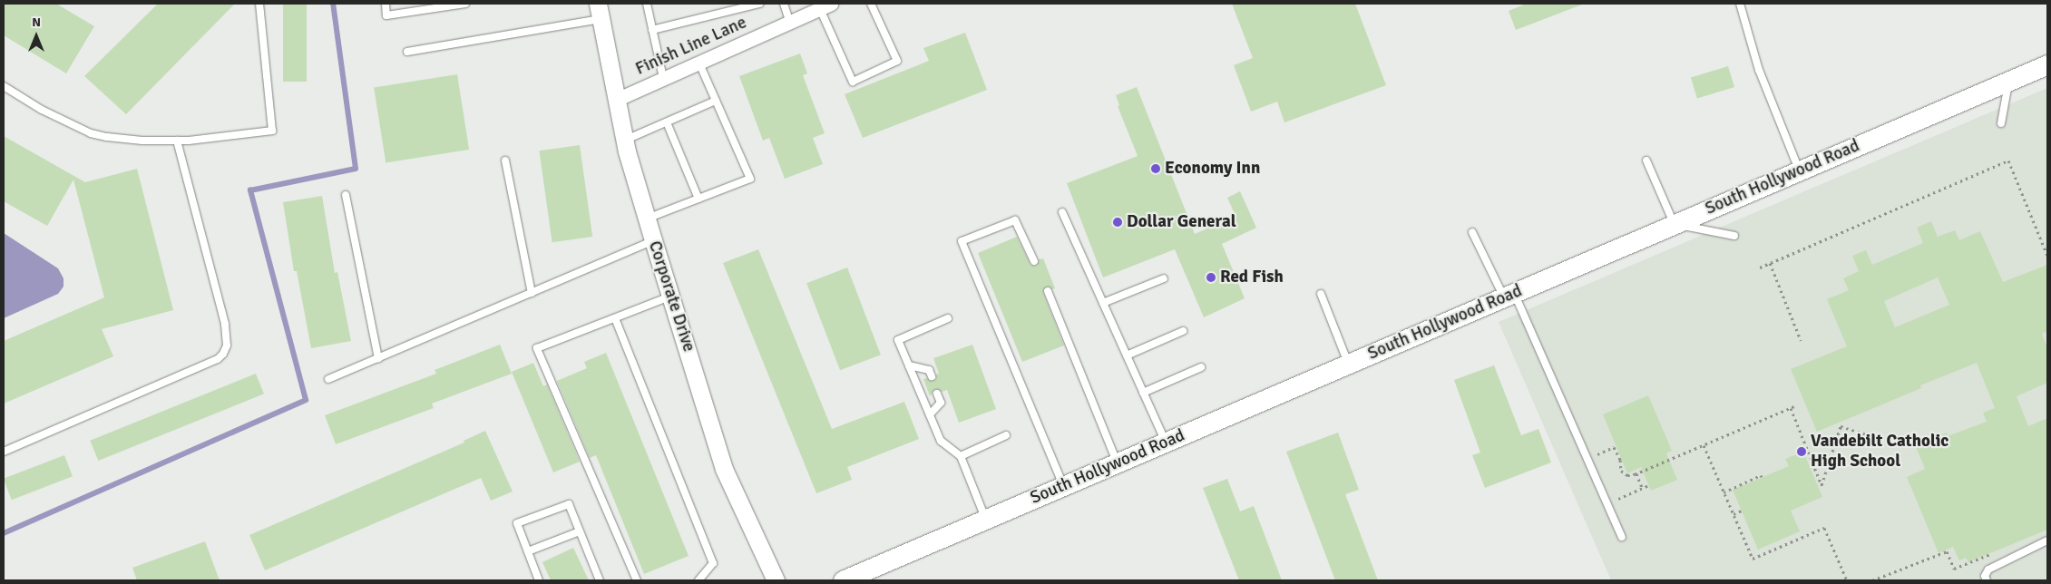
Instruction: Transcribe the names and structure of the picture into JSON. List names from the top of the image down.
{
  "streets": {
    "main road": ["South Hollywood Road"],
    "street": ["Finish Line Lane", "Corporate Drive"]
  },
  "crossings": [
    ["Finish Line Lane", "Corporate Drive"]
  ],
  "places": [
    "Economy Inn",
    "Dollar General",
    "Red Fish",
    "Vandebilt Catholic High School"
  ],
  "north": "top"
}
